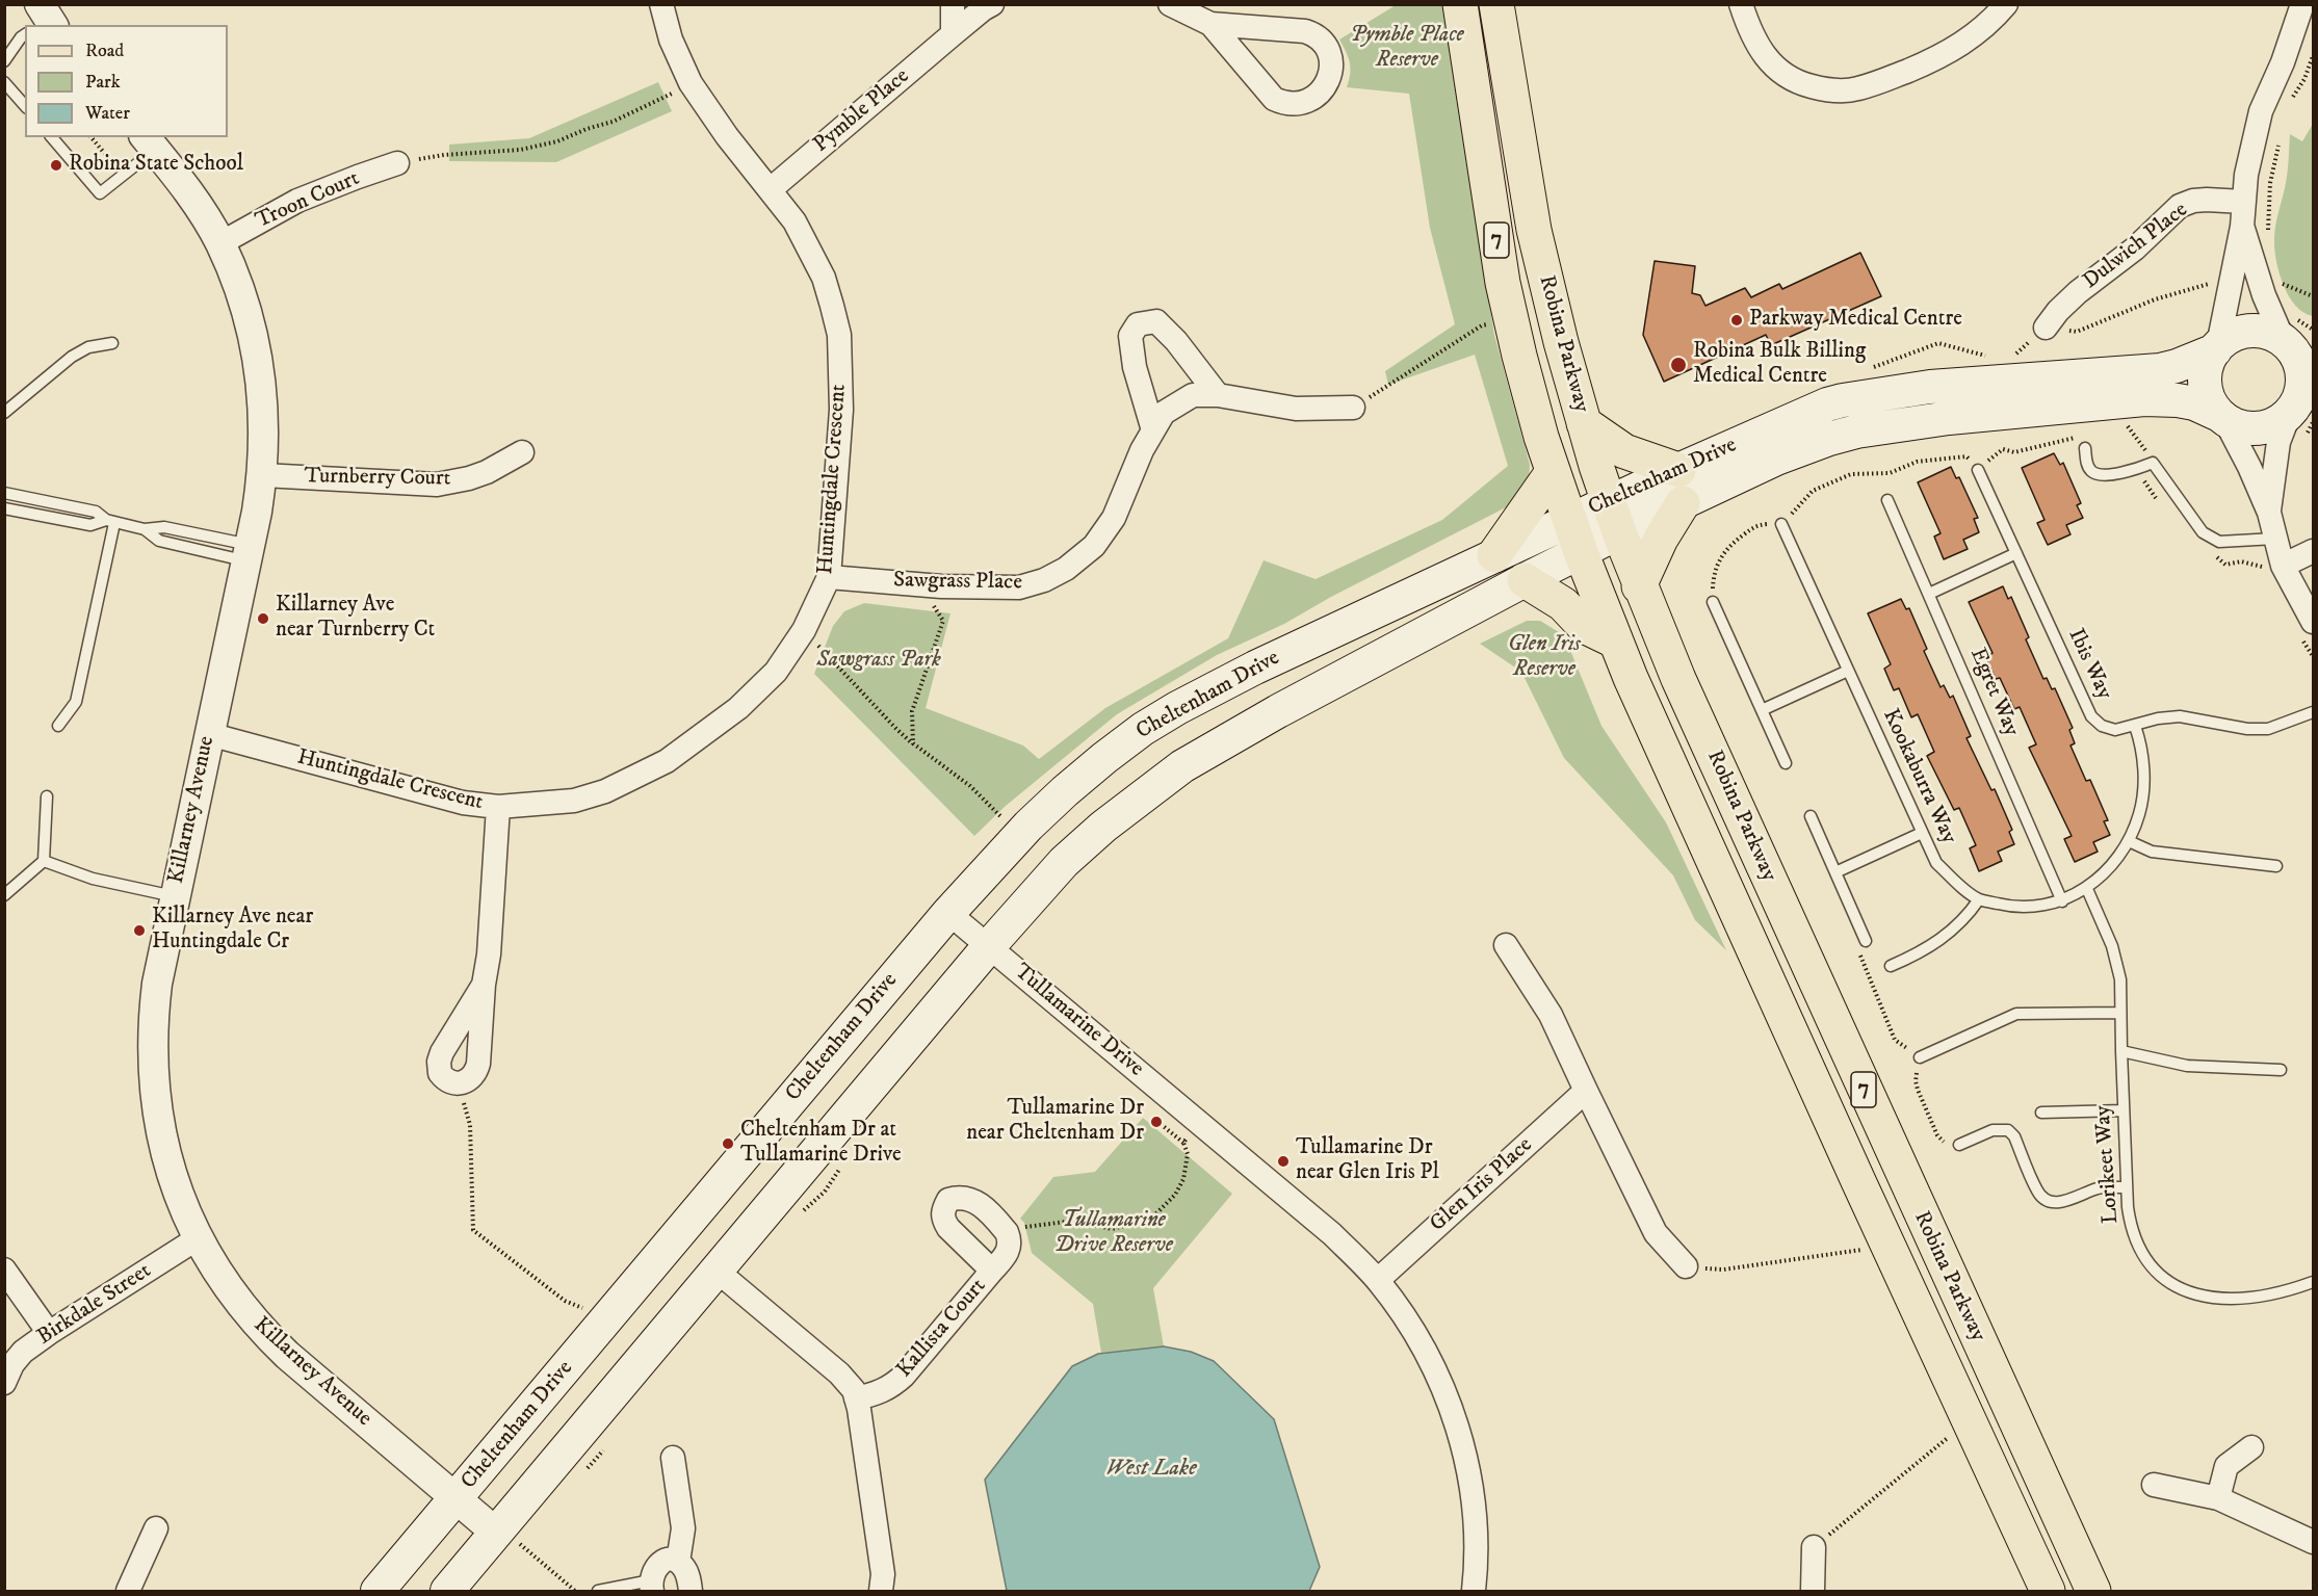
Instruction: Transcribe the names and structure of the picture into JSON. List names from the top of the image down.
{
  "streets": {
    "main road": ["7", "Robina Parkway", "Cheltenham Drive"],
    "street": [
      "Pymble Place",
      "Troon Court",
      "Dulwich Place",
      "Turnberry Court",
      "Huntingdale Crescent",
      "Sawgrass Place",
      "Killarney Avenue",
      "Tullamarine Drive",
      "Glen Iris Place",
      "Birkdale Street",
      "Kallista Court"
    ],
    "lane": [
      "Ibis Way",
      "Egret Way",
      "Kookaburra Way",
      "Lorikeet Way"
    ]
  },
  "crossings": [
    ["Pymble Place", "Huntingdale Crescent"],
    ["Troon Court", "Killarney Avenue"],
    ["Robina Parkway", "Cheltenham Drive"],
    ["Cheltenham Drive", "Killarney Avenue"],
    ["Cheltenham Drive", "Tullamarine Drive"],
    ["Turnberry Court", "Killarney Avenue"],
    ["Huntingdale Crescent", "Sawgrass Place"],
    ["Huntingdale Crescent", "Killarney Avenue"],
    ["Ibis Way", "Kookaburra Way"],
    ["Egret Way", "Kookaburra Way"],
    ["Kookaburra Way", "Lorikeet Way"],
    ["Killarney Avenue", "Birkdale Street"],
    ["Tullamarine Drive", "Glen Iris Place"]
  ],
  "water": ["West Lake"],
  "parks": [
    "Pymble Place Reserve",
    "Glen Iris Reserve",
    "Sawgrass Park",
    "Tullamarine Drive Reserve"
  ],
  "places": [
    "Robina State School",
    "Parkway Medical Centre",
    "Robina Bulk Billing Medical Centre",
    "Killarney Ave near Turnberry Ct",
    "Killarney Ave near Huntingdale Cr",
    "Tullamarine Dr near Cheltenham Dr",
    "Cheltenham Dr at Tullamarine Drive",
    "Tullamarine Dr near Glen Iris Pl"
  ],
  "legend": ["Road", "Park", "Water"]
}
